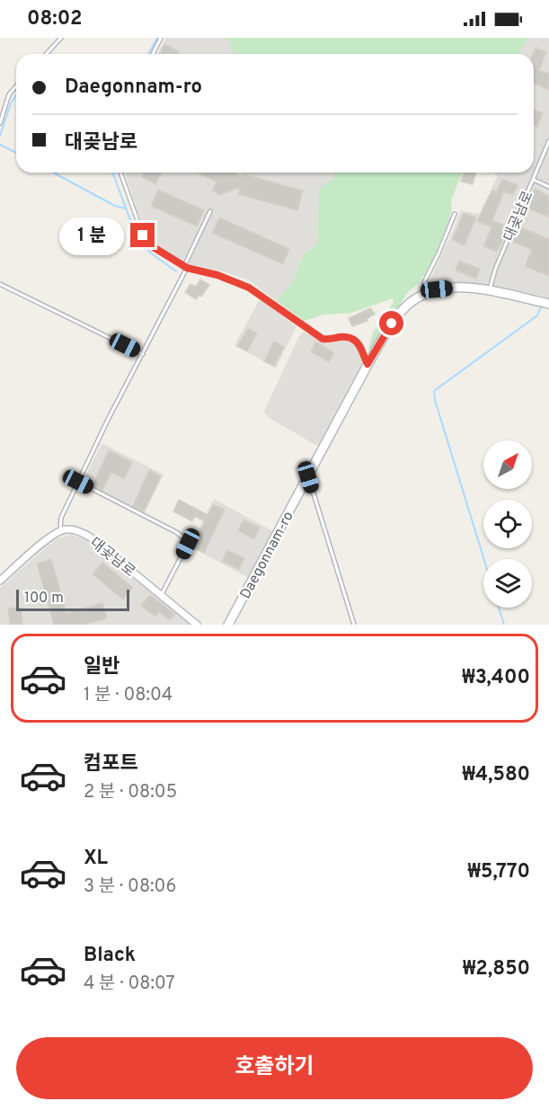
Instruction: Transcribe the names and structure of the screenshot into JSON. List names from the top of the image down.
{
  "streets": {
    "street": ["대곶남로", "Daegonnam-ro"]
  },
  "crossings": [
    ["대곶남로", "Daegonnam-ro"]
  ],
  "scale_bar": "100 m",
  "north": "top right",
  "page": {
    "status": "08:02",
    "banner": ["Daegonnam-ro", "대곶남로"],
    "bubble": "1 분",
    "scale": "100 m",
    "list": [
      {
        "name": "일반",
        "note": "1 분 · 08:04",
        "value": "₩3,400"
      },
      {
        "name": "컴포트",
        "note": "2 분 · 08:05",
        "value": "₩4,580"
      },
      {
        "name": "XL",
        "note": "3 분 · 08:06",
        "value": "₩5,770"
      },
      {
        "name": "Black",
        "note": "4 분 · 08:07",
        "value": "₩2,850"
      }
    ],
    "buttons": "호출하기"
  }
}
